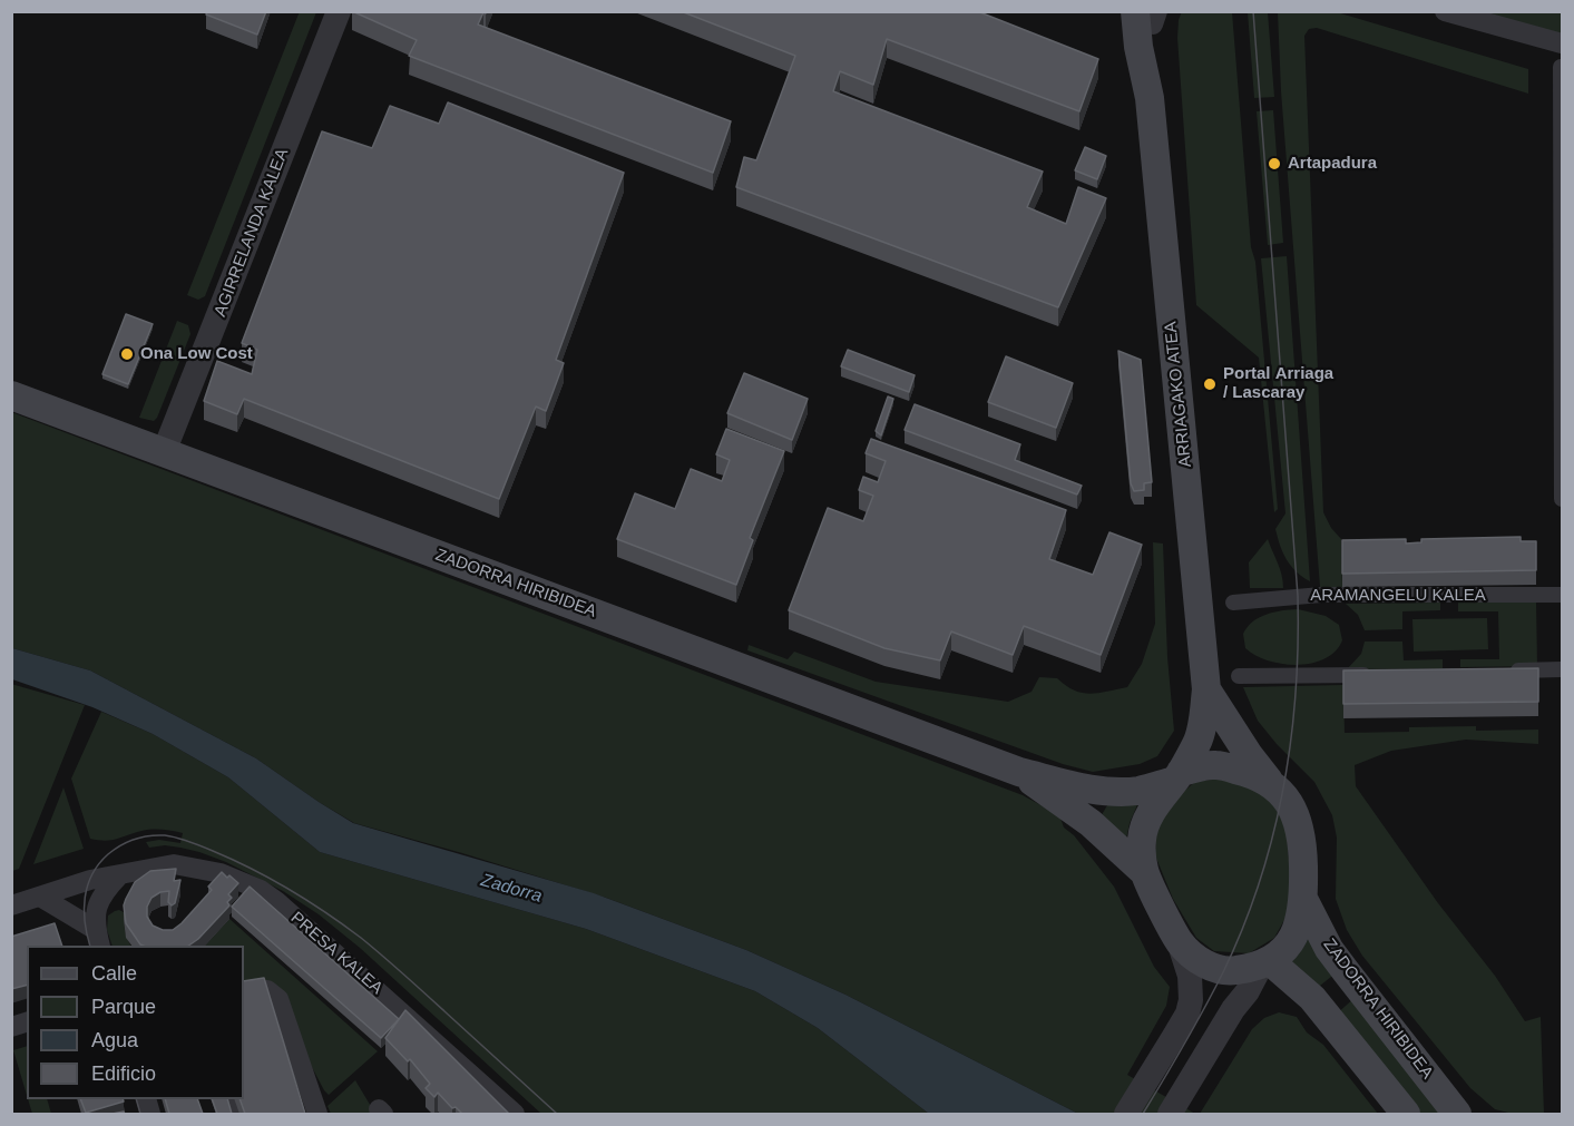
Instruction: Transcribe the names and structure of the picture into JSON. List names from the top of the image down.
{
  "streets": {
    "main road": ["ARRIAGAKO ATEA", "ZADORRA HIRIBIDEA"],
    "street": ["AGIRRELANDA KALEA", "ARAMANGELU KALEA", "PRESA KALEA"]
  },
  "crossings": [
    ["AGIRRELANDA KALEA", "ZADORRA HIRIBIDEA"],
    ["ARRIAGAKO ATEA", "ZADORRA HIRIBIDEA"]
  ],
  "water": ["Zadorra"],
  "places": ["Artapadura", "Ona Low Cost", "Portal Arriaga / Lascaray"],
  "legend": [
    "Calle",
    "Parque",
    "Agua",
    "Edificio"
  ]
}
